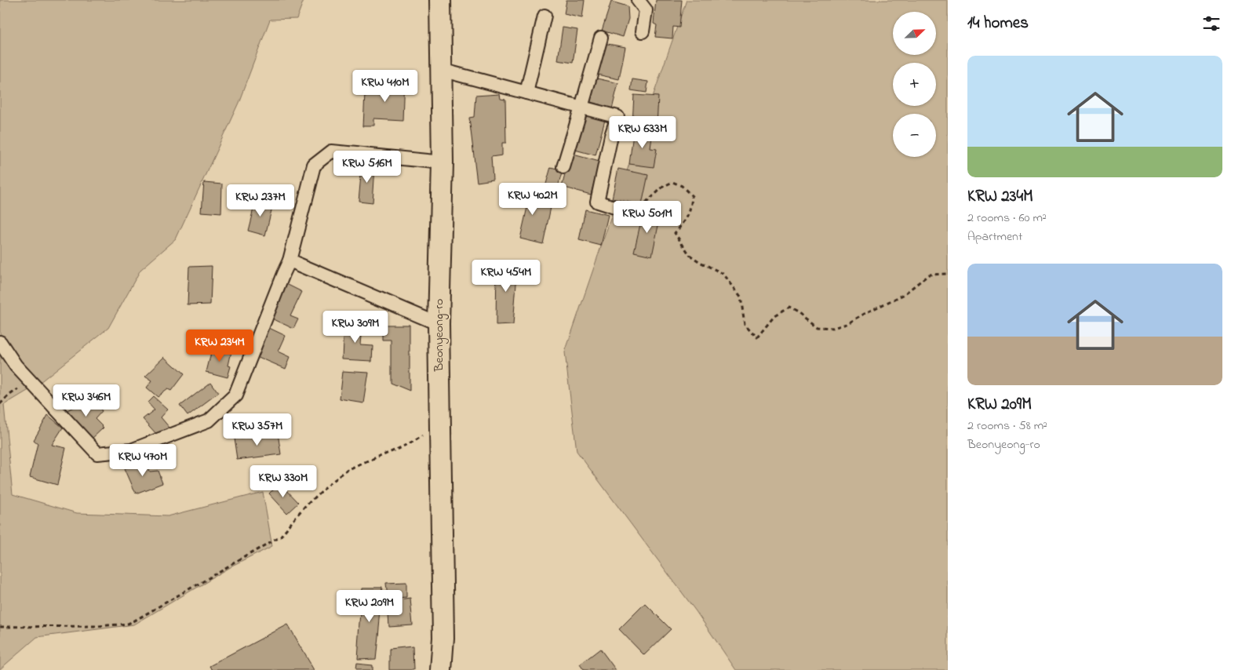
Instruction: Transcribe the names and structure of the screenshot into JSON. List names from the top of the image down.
{
  "streets": {
    "main road": ["Beonyeong-ro"]
  },
  "north": "top right",
  "page": {
    "heading": "14 homes",
    "map_buttons": ["+", "−"],
    "list": [
      {
        "name": "KRW 234M",
        "note": "2 rooms · 60 m² · Apartment"
      },
      {
        "name": "KRW 209M",
        "note": "2 rooms · 58 m² · Beonyeong-ro"
      }
    ],
    "price": [
      "KRW 410M",
      "KRW 633M",
      "KRW 516M",
      "KRW 402M",
      "KRW 237M",
      "KRW 501M",
      "KRW 454M",
      "KRW 309M",
      "KRW 234M",
      "KRW 346M",
      "KRW 357M",
      "KRW 470M",
      "KRW 330M",
      "KRW 209M"
    ]
  }
}
